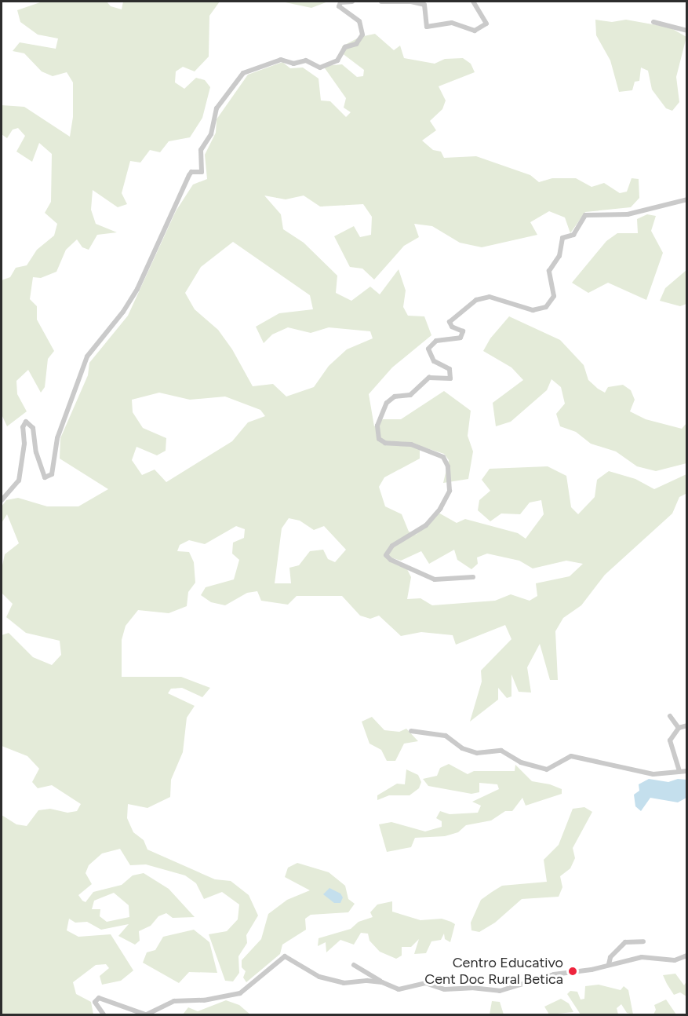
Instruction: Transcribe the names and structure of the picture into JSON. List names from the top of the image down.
{
  "places": ["Centro Educativo Cent Doc Rural Betica"]
}
